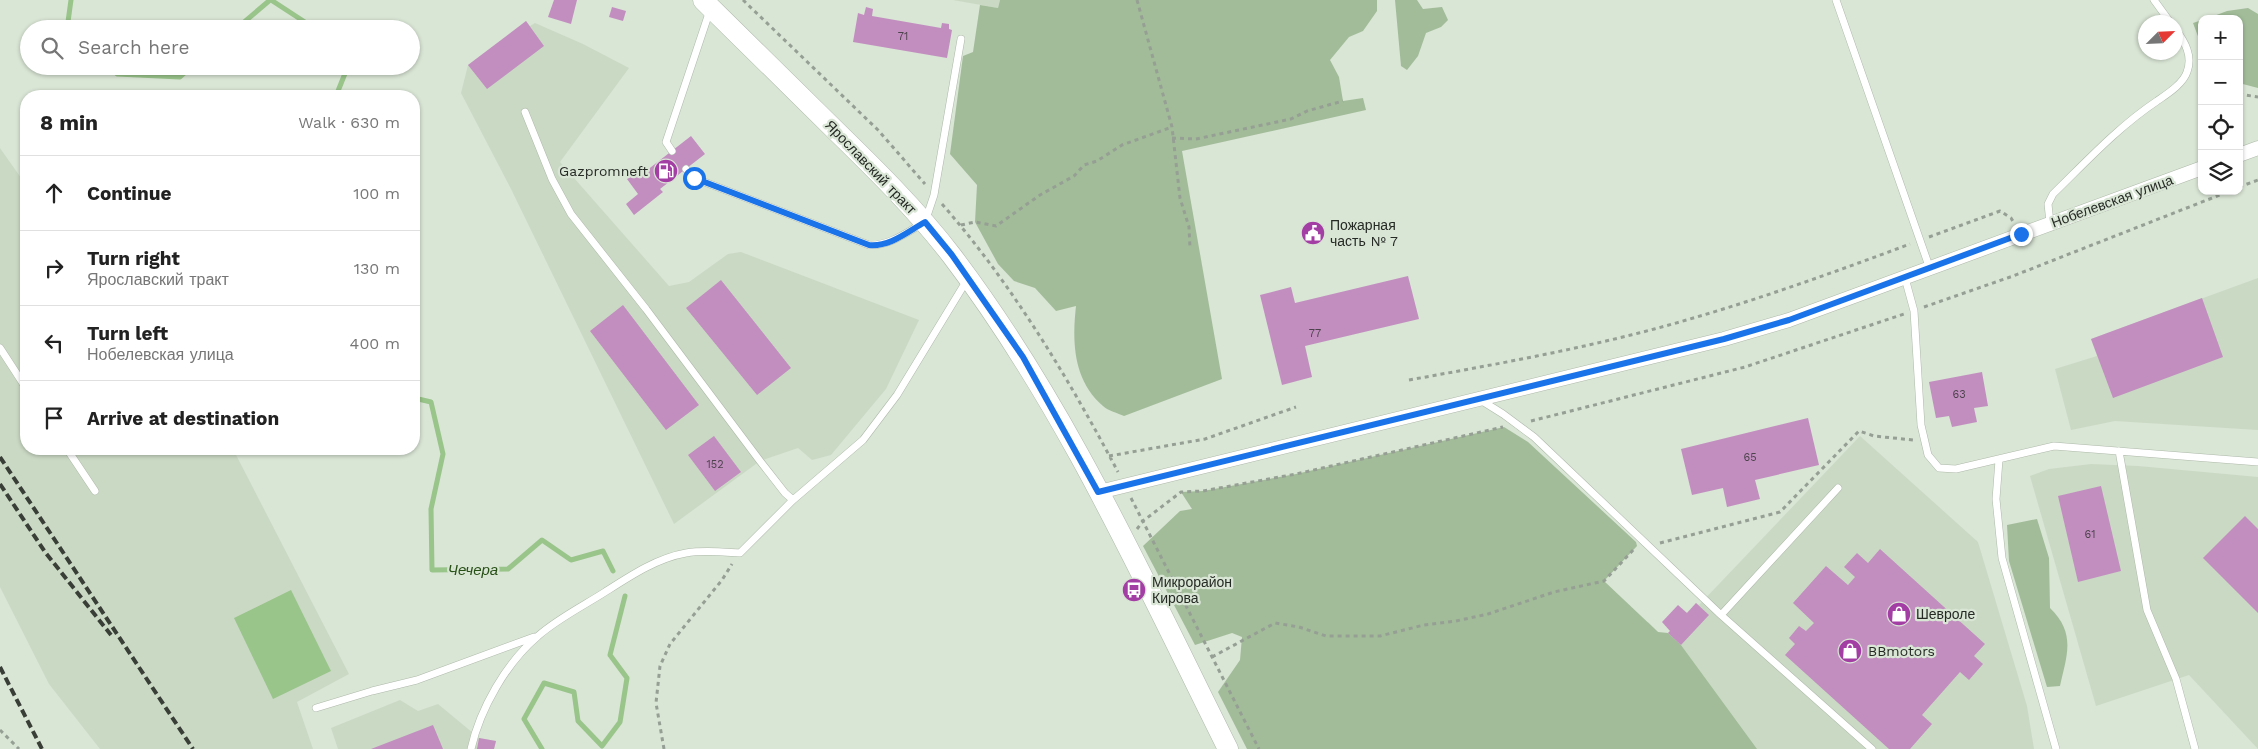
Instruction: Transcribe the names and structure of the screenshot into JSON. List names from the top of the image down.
{
  "streets": {
    "street": ["Ярославский тракт", "Нобелевская улица"]
  },
  "crossings": [
    ["Ярославский тракт", "Нобелевская улица"]
  ],
  "water": ["Чечера"],
  "places": {
    "fuel station": ["Gazpromneft"],
    "public building": ["Пожарная часть № 7"],
    "bus stop": ["Микрорайон Кирова"],
    "shop": ["Шевроле", "BBmotors"]
  },
  "house_numbers": [
    "71",
    "77",
    "63",
    "65",
    "152",
    "61"
  ],
  "north": "top right",
  "page": {
    "map_buttons": ["+", "−"],
    "search": "Search here",
    "heading": ["8 min", "Walk · 630 m"],
    "list": [
      ["Continue", "100 m"],
      ["Turn right", "Ярославский тракт", "130 m"],
      ["Turn left", "Нобелевская улица", "400 m"],
      "Arrive at destination"
    ]
  }
}
